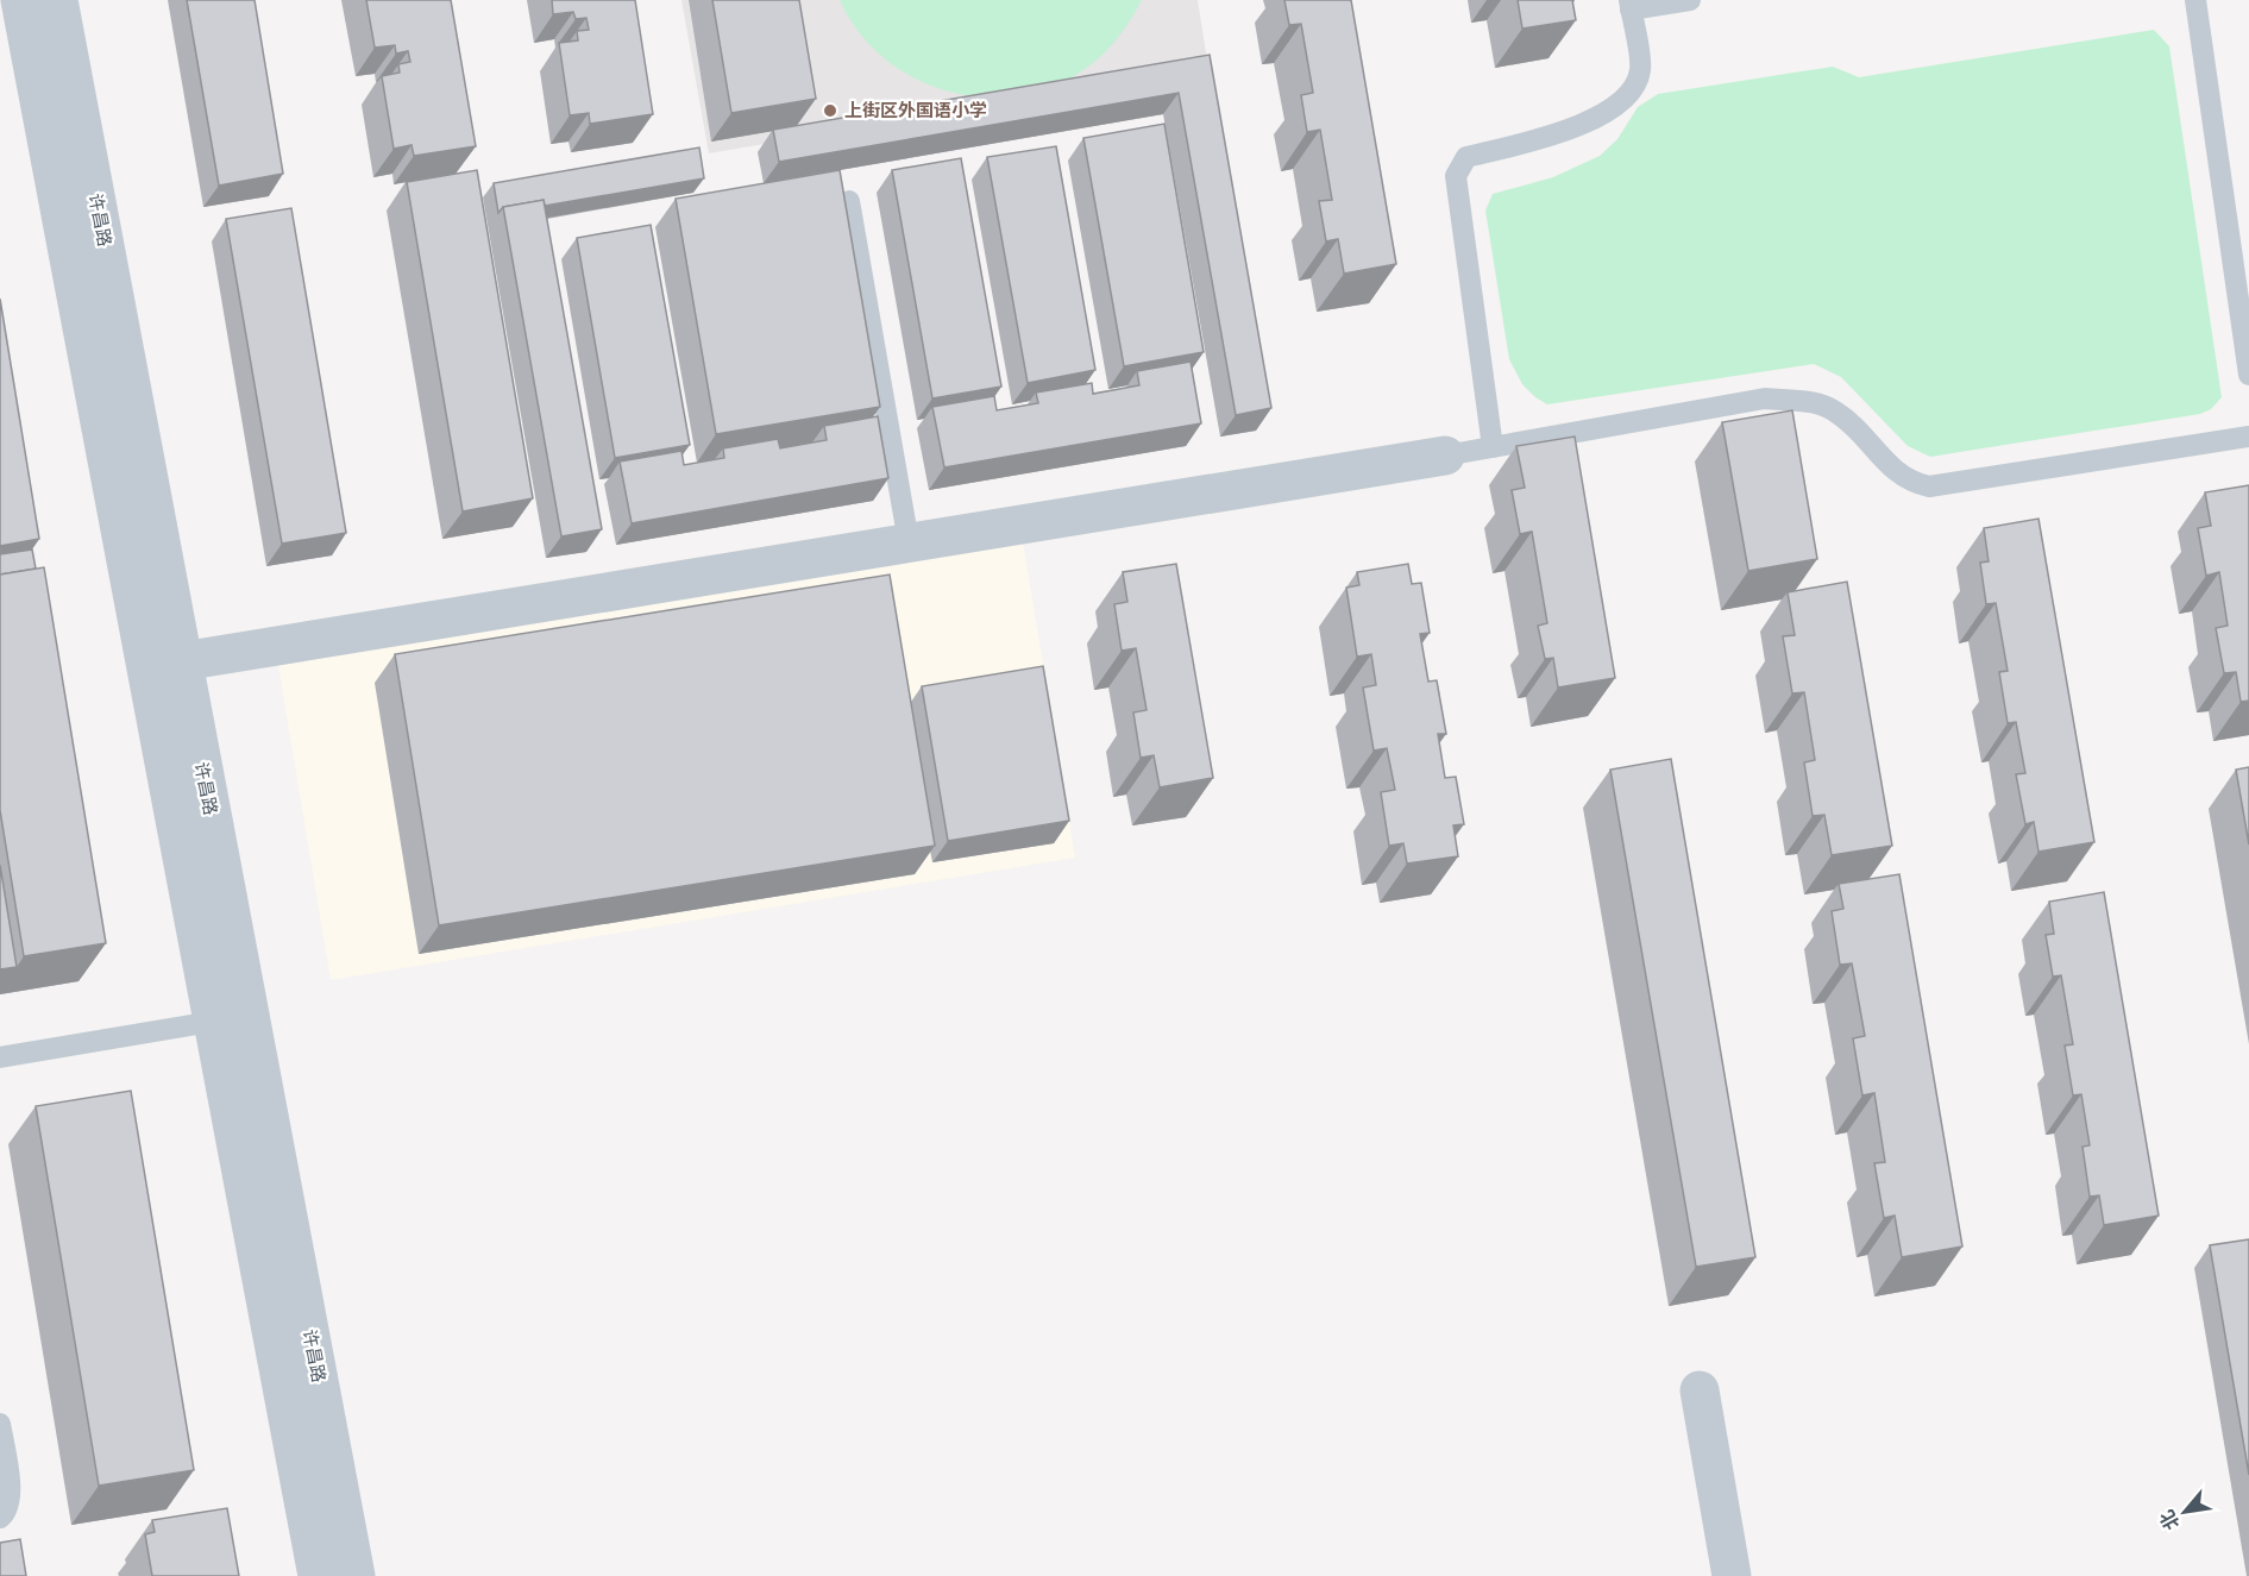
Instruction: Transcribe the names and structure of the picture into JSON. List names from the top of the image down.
{
  "streets": {
    "street": ["许昌路"]
  },
  "places": ["上街区外国语小学"],
  "north": "bottom left"
}
